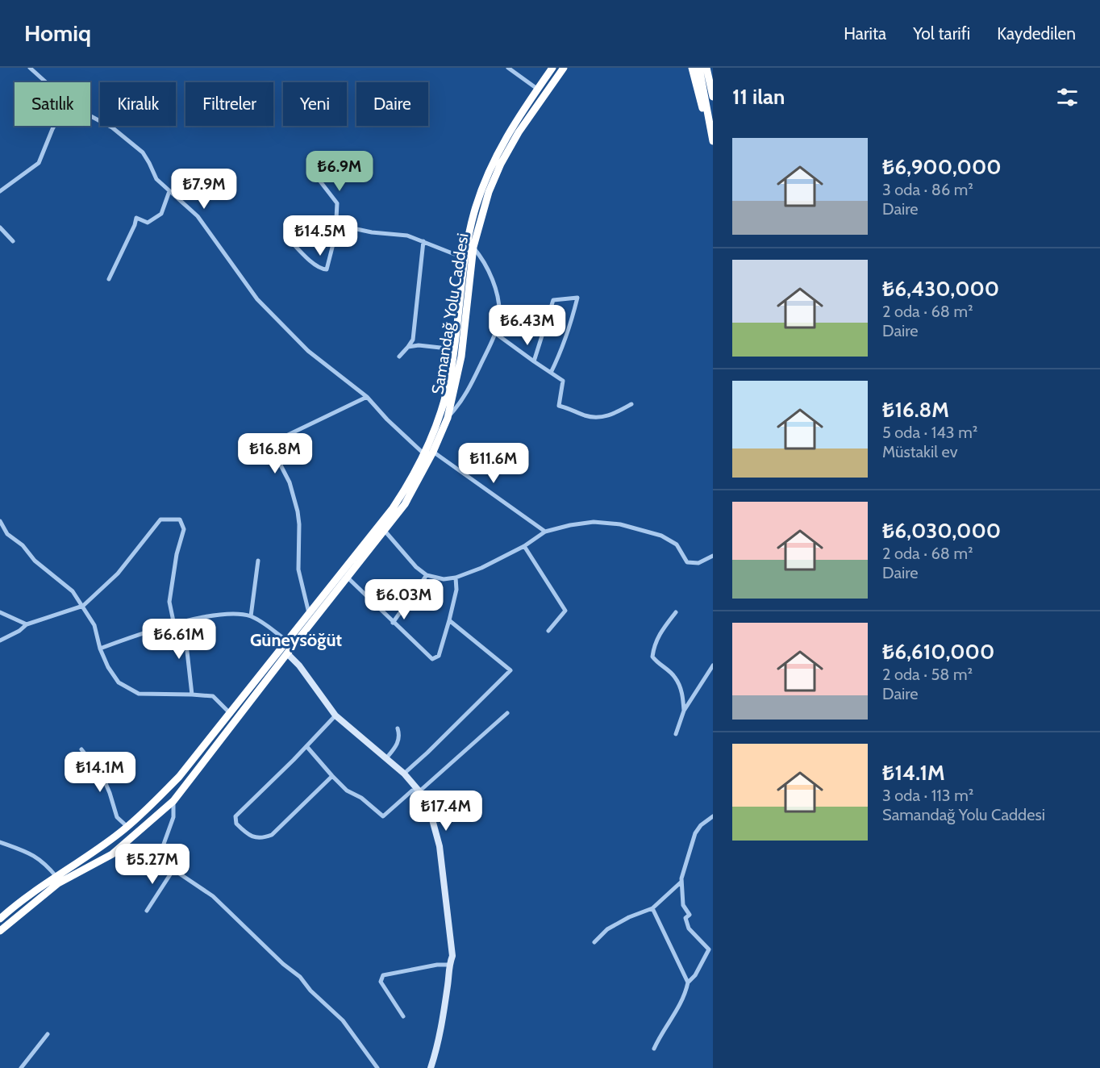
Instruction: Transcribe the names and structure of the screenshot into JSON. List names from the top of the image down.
{
  "streets": {
    "highway": ["Samandağ Yolu Caddesi"]
  },
  "districts": ["Güneysöğüt"],
  "page": {
    "header": "Homiq",
    "nav": ["Harita", "Yol tarifi", "Kaydedilen"],
    "heading": "11 ilan",
    "chip": [
      "Satılık",
      "Kiralık",
      "Filtreler",
      "Yeni",
      "Daire"
    ],
    "list": [
      {
        "name": "₺6,900,000",
        "note": "3 oda · 86 m² · Daire"
      },
      {
        "name": "₺6,430,000",
        "note": "2 oda · 68 m² · Daire"
      },
      {
        "name": "₺16.8M",
        "note": "5 oda · 143 m² · Müstakil ev"
      },
      {
        "name": "₺6,030,000",
        "note": "2 oda · 68 m² · Daire"
      },
      {
        "name": "₺6,610,000",
        "note": "2 oda · 58 m² · Daire"
      },
      {
        "name": "₺14.1M",
        "note": "3 oda · 113 m² · Samandağ Yolu Caddesi"
      }
    ],
    "price": [
      "₺6.9M",
      "₺7.9M",
      "₺14.5M",
      "₺6.43M",
      "₺16.8M",
      "₺11.6M",
      "₺6.03M",
      "₺6.61M",
      "₺14.1M",
      "₺17.4M",
      "₺5.27M"
    ]
  }
}
